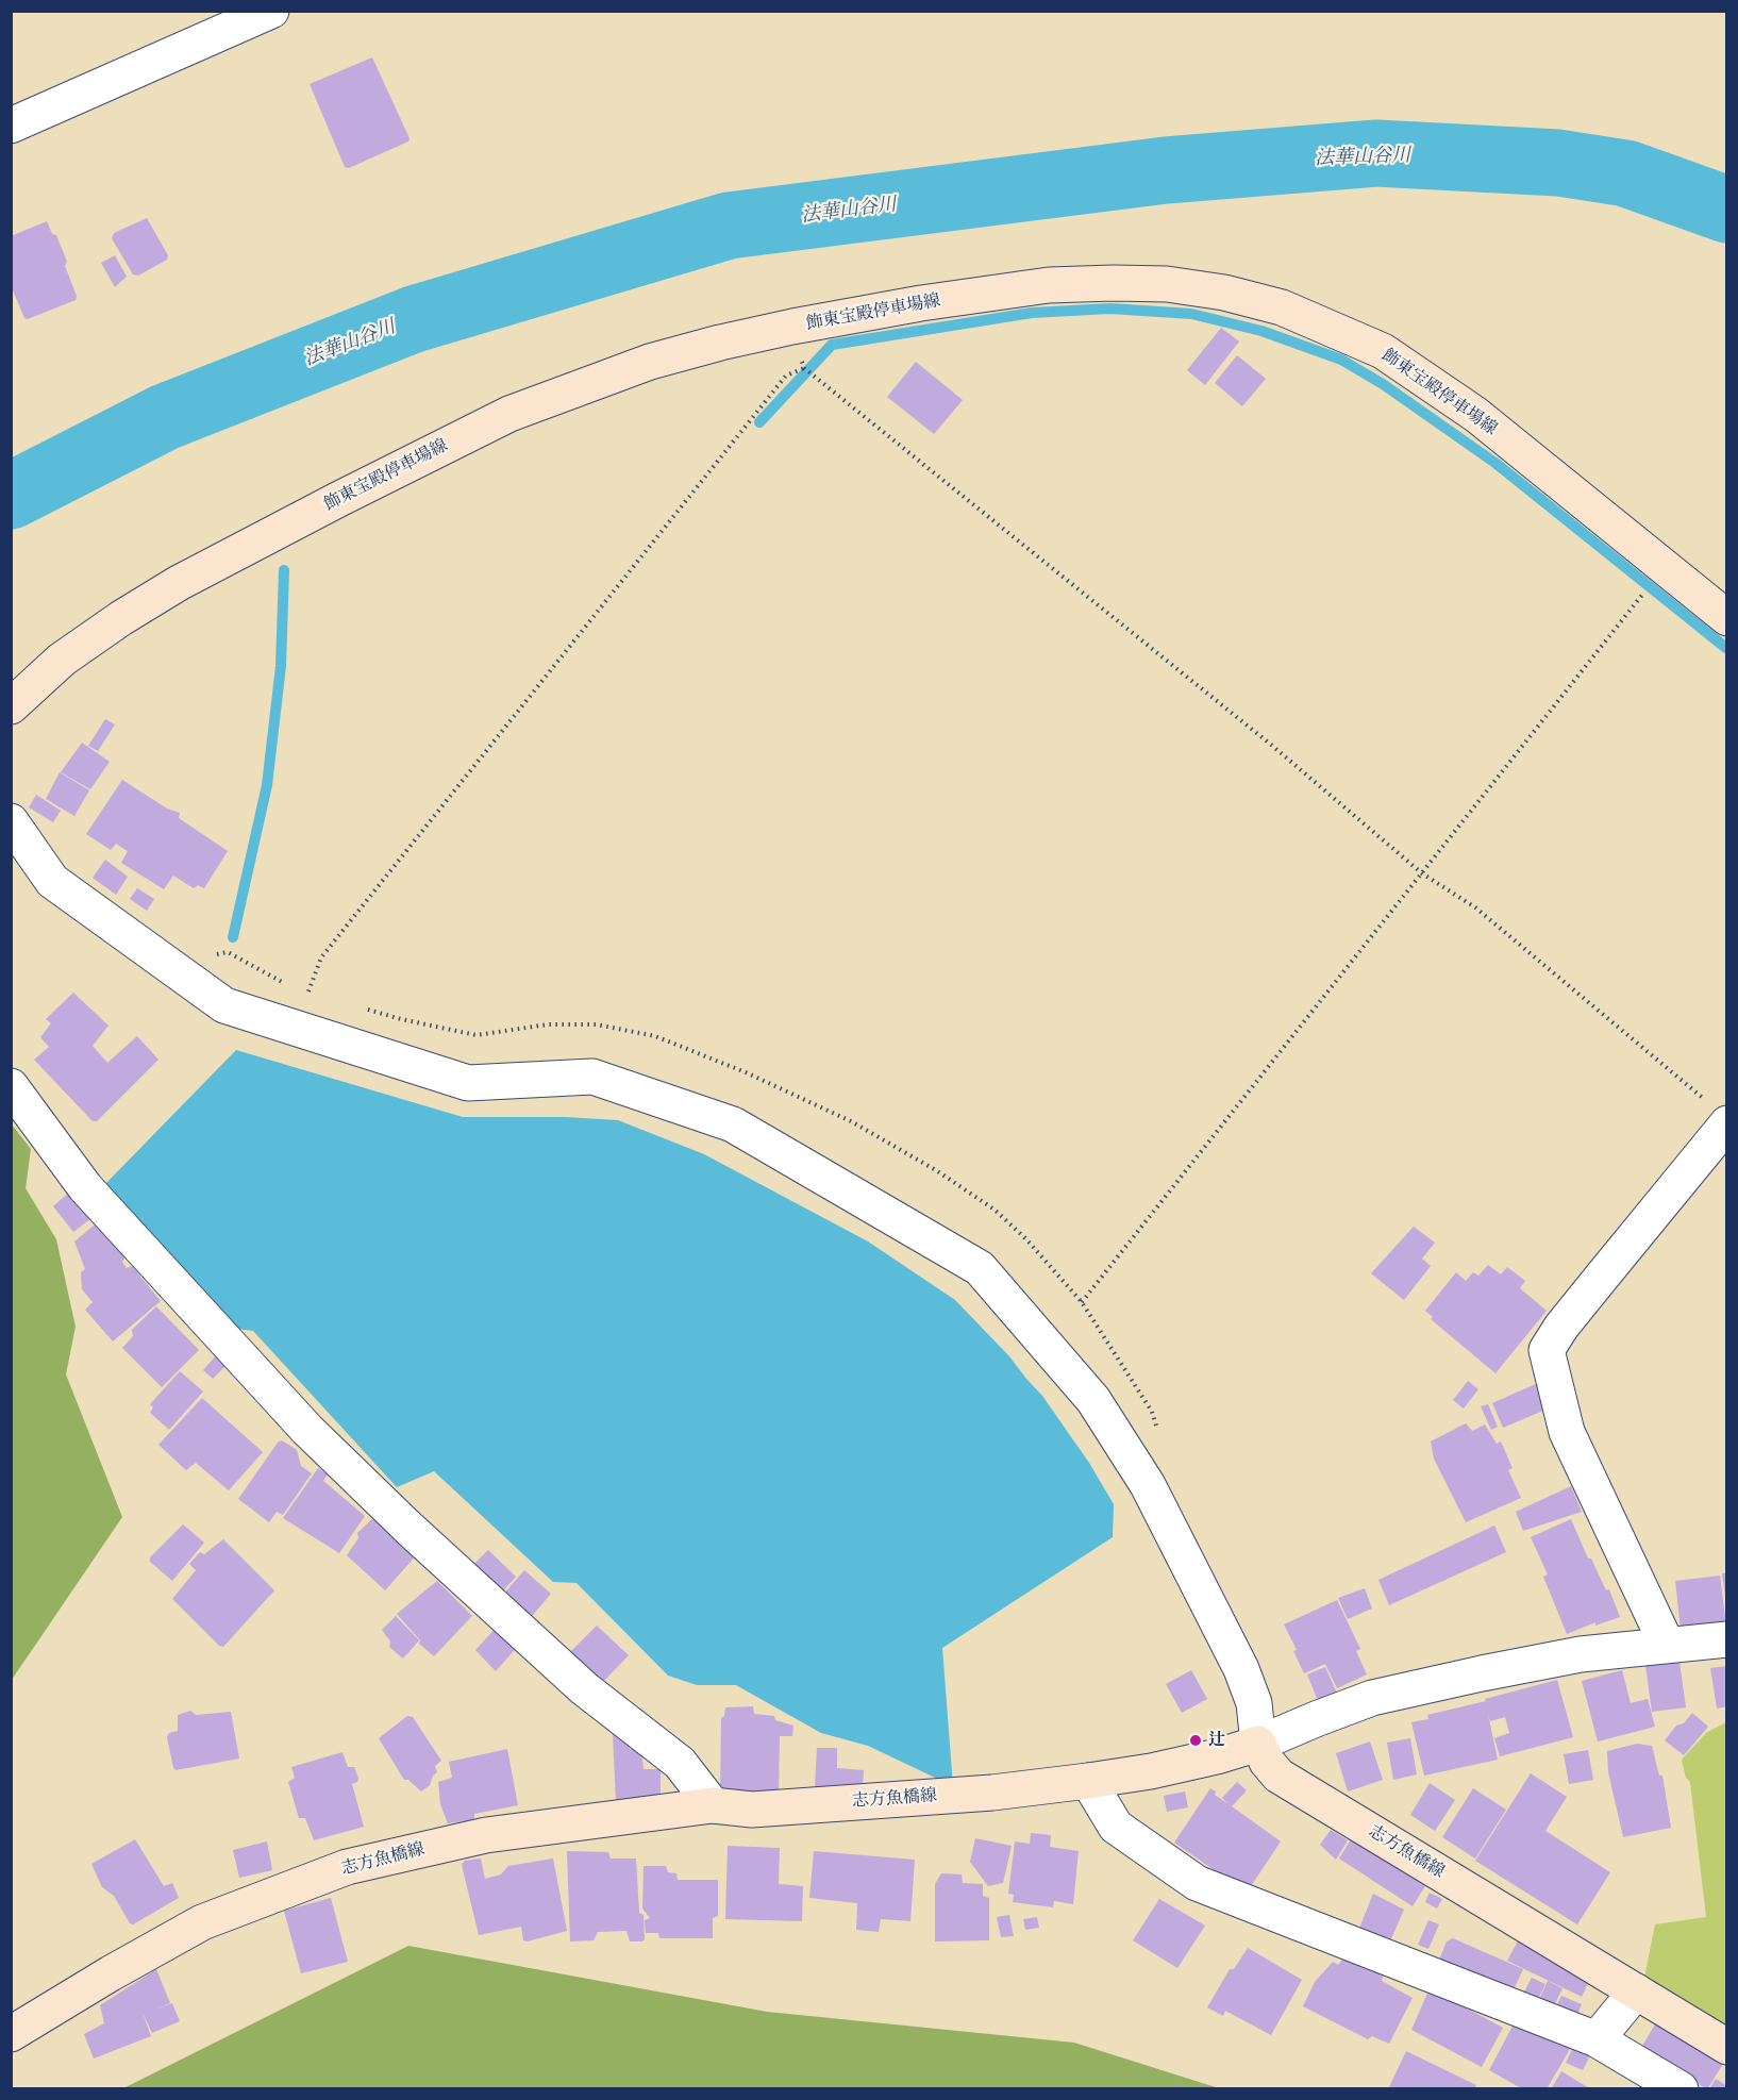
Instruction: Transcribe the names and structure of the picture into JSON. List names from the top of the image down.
{
  "streets": {
    "main road": ["飾東宝殿停車場線", "志方魚橋線"]
  },
  "water": ["法華山谷川"],
  "places": ["辻"]
}
